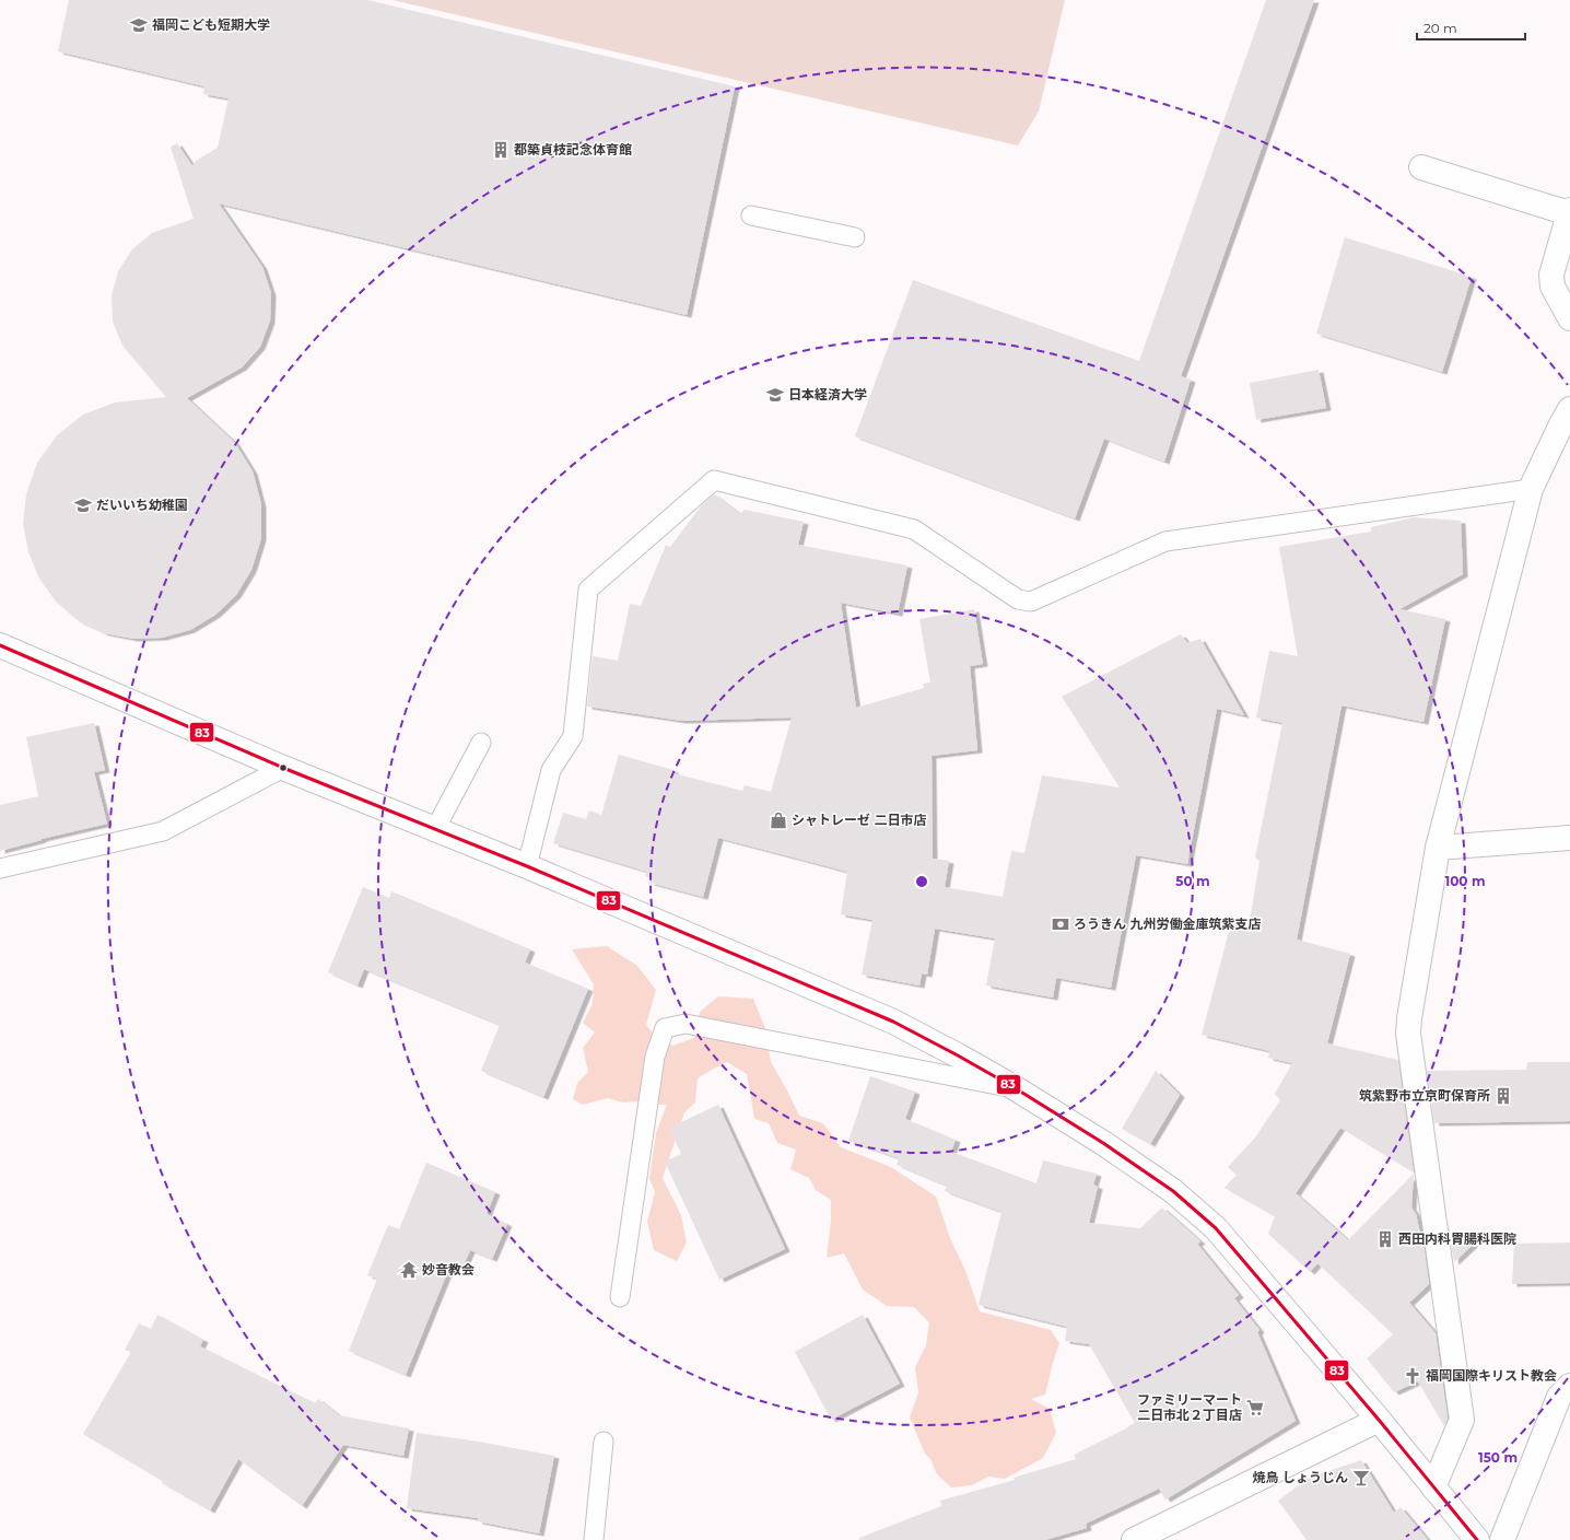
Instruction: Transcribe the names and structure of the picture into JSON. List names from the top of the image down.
{
  "places": {
    "school or university": ["福岡こども短期大学", "日本経済大学", "だいいち幼稚園"],
    "building": ["都築貞枝記念体育館", "筑紫野市立京町保育所", "西田内科胃腸科医院"],
    "shop": ["シャトレーゼ 二日市店"],
    "bank": ["ろうきん 九州労働金庫筑紫支店"],
    "temple": ["妙音教会"],
    "church": ["福岡国際キリスト教会"],
    "supermarket": ["ファミリーマート 二日市北２丁目店"],
    "bar": ["焼鳥 しょうじん"]
  },
  "lines": ["transit line 83"],
  "scale_bar": "20 m",
  "rings": ["50 m", "100 m", "150 m"]
}
